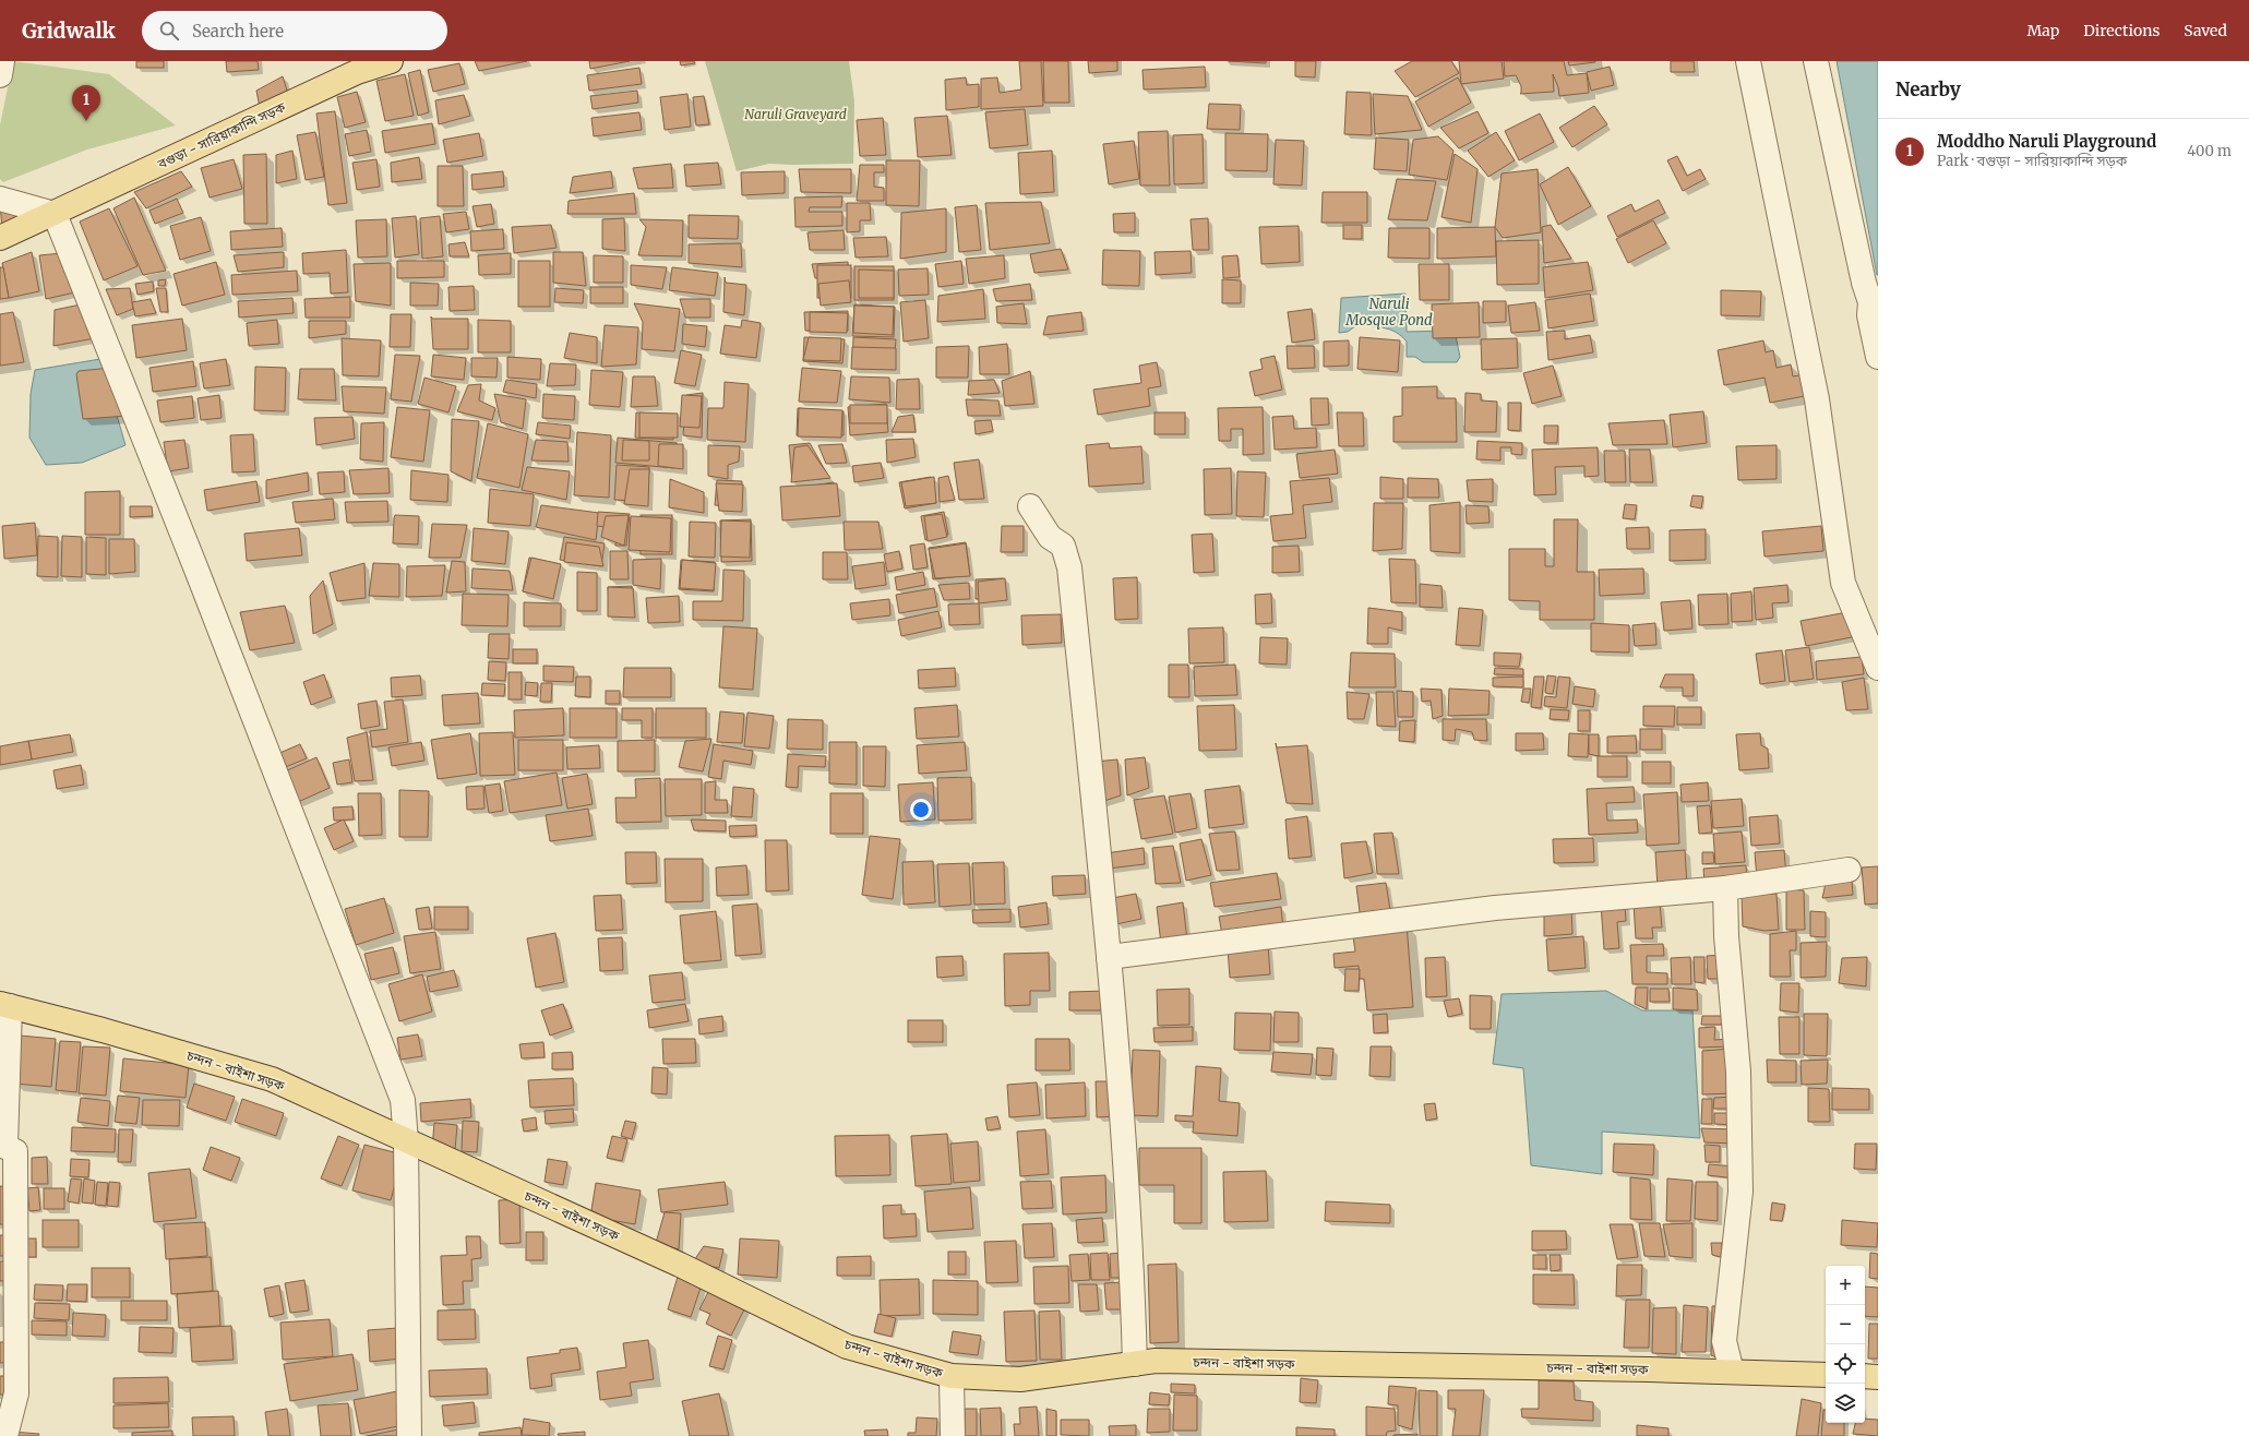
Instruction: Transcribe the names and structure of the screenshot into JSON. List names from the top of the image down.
{
  "streets": {
    "main road": ["বগুড়া - সারিয়াকান্দি সড়ক", "চন্দন - বাইশা সড়ক"]
  },
  "water": ["Naruli Mosque Pond"],
  "parks": ["Naruli Graveyard"],
  "page": {
    "header": "Gridwalk",
    "search": "Search here",
    "nav": ["Map", "Directions", "Saved"],
    "heading": "Nearby",
    "pins": "1",
    "list": [
      {
        "mark": "1",
        "name": "Moddho Naruli Playground",
        "note": "Park · বগুড়া - সারিয়াকান্দি সড়ক",
        "value": "400 m"
      }
    ],
    "map_buttons": ["+", "−"]
  }
}
